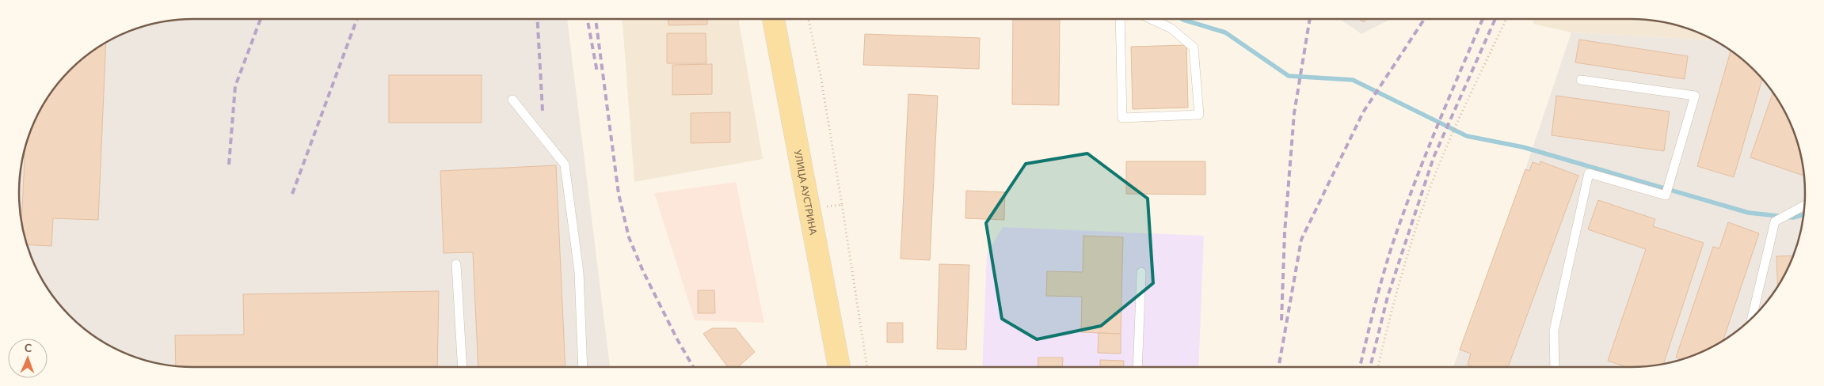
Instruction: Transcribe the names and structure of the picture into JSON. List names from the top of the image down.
{
  "streets": {
    "main road": ["УЛИЦА АУСТРИНА"]
  },
  "north": "top"
}
